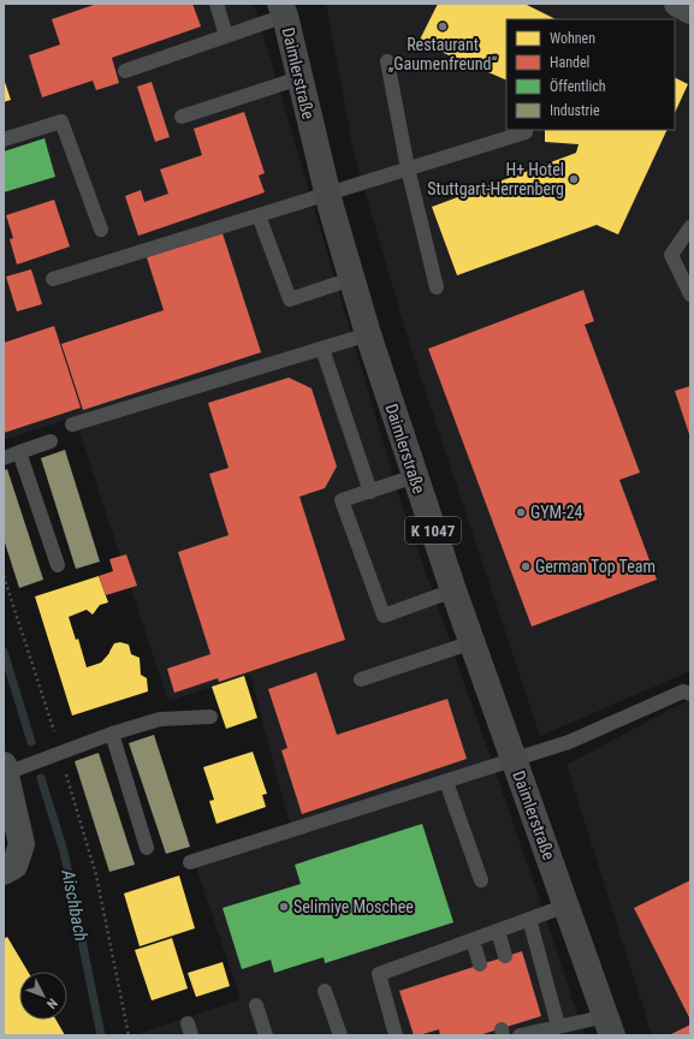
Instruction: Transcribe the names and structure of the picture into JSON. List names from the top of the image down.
{
  "streets": {
    "main road": ["Daimlerstraße", "K 1047"]
  },
  "water": ["Aischbach"],
  "places": [
    "Restaurant „Gaumenfreund“",
    "H+ Hotel Stuttgart-Herrenberg",
    "GYM-24",
    "German Top Team",
    "Selimiye Moschee"
  ],
  "legend": [
    "Wohnen",
    "Handel",
    "Öffentlich",
    "Industrie"
  ],
  "north": "bottom right"
}
